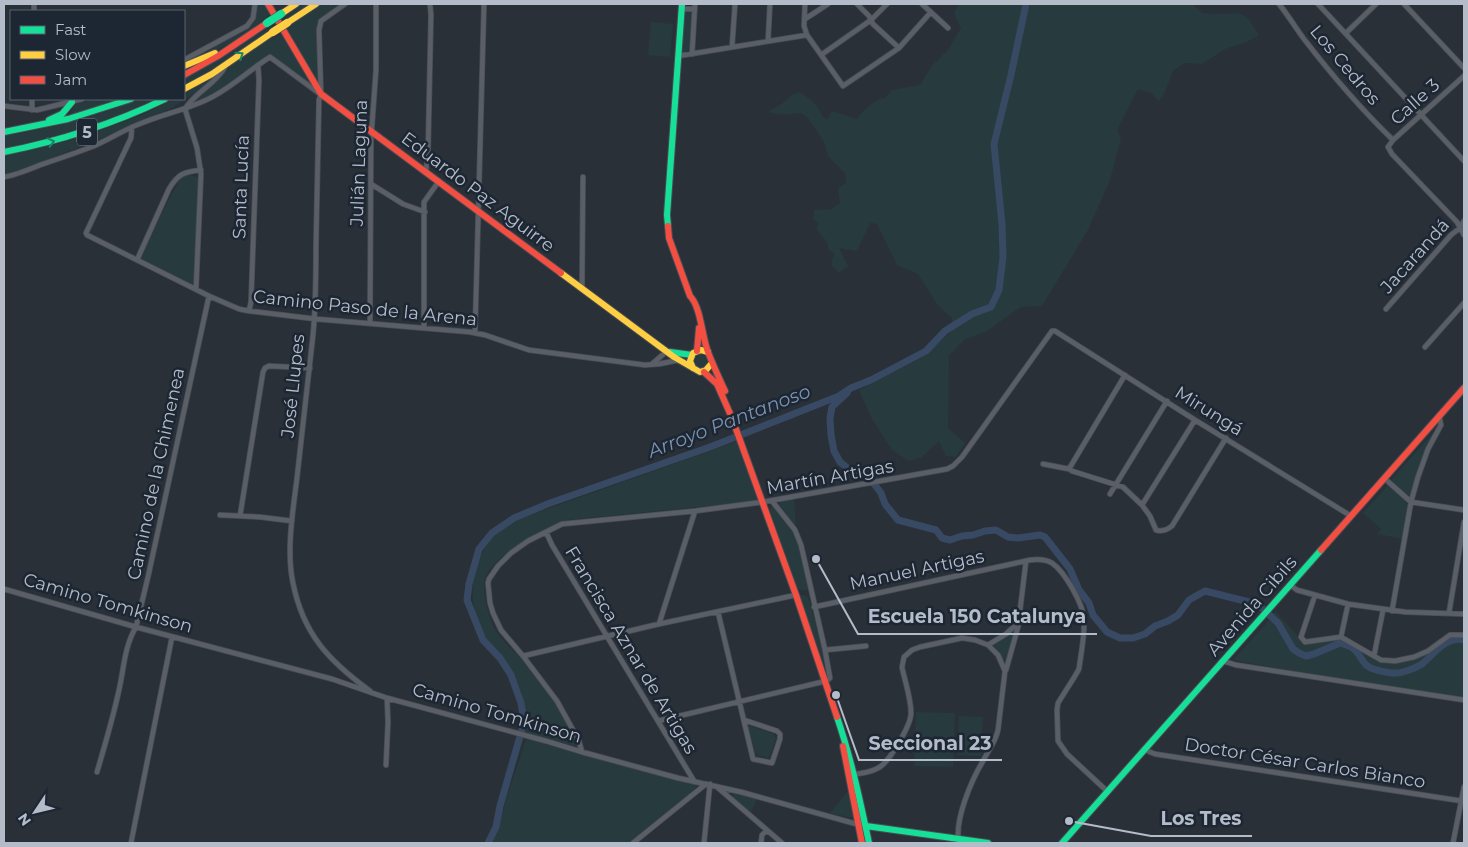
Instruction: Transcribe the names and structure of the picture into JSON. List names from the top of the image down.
{
  "streets": {
    "main road": [
      "5",
      "Eduardo Paz Aguirre",
      "Camino Tomkinson",
      "Avenida Cibils"
    ],
    "street": [
      "Los Cedros",
      "Calle 3",
      "Julián Laguna",
      "Santa Lucía",
      "Jacarandá",
      "Camino Paso de la Arena",
      "José Llupes",
      "Mirungá",
      "Camino de la Chimenea",
      "Martín Artigas",
      "Manuel Artigas",
      "Francisca Aznar de Artigas",
      "Doctor César Carlos Bianco"
    ]
  },
  "crossings": [
    ["Los Cedros", "Calle 3"],
    ["Calle 3", "Jacarandá"],
    ["Julián Laguna", "Eduardo Paz Aguirre"],
    ["Julián Laguna", "Camino Paso de la Arena"],
    ["Santa Lucía", "Eduardo Paz Aguirre"],
    ["Santa Lucía", "Camino Paso de la Arena"],
    ["Eduardo Paz Aguirre", "José Llupes"],
    ["Camino Paso de la Arena", "José Llupes"],
    ["Camino Paso de la Arena", "Camino de la Chimenea"],
    ["José Llupes", "Camino Tomkinson"],
    ["Mirungá", "Martín Artigas"],
    ["Mirungá", "Avenida Cibils"],
    ["Camino de la Chimenea", "Camino Tomkinson"],
    ["Martín Artigas", "Camino Tomkinson"],
    ["Martín Artigas", "Francisca Aznar de Artigas"],
    ["Manuel Artigas", "Avenida Cibils"],
    ["Camino Tomkinson", "Francisca Aznar de Artigas"],
    ["Avenida Cibils", "Doctor César Carlos Bianco"]
  ],
  "water": ["Arroyo Pantanoso"],
  "places": ["Escuela 150 Catalunya", "Seccional 23", "Los Tres"],
  "legend": ["Fast", "Slow", "Jam"],
  "north": "bottom left"
}
